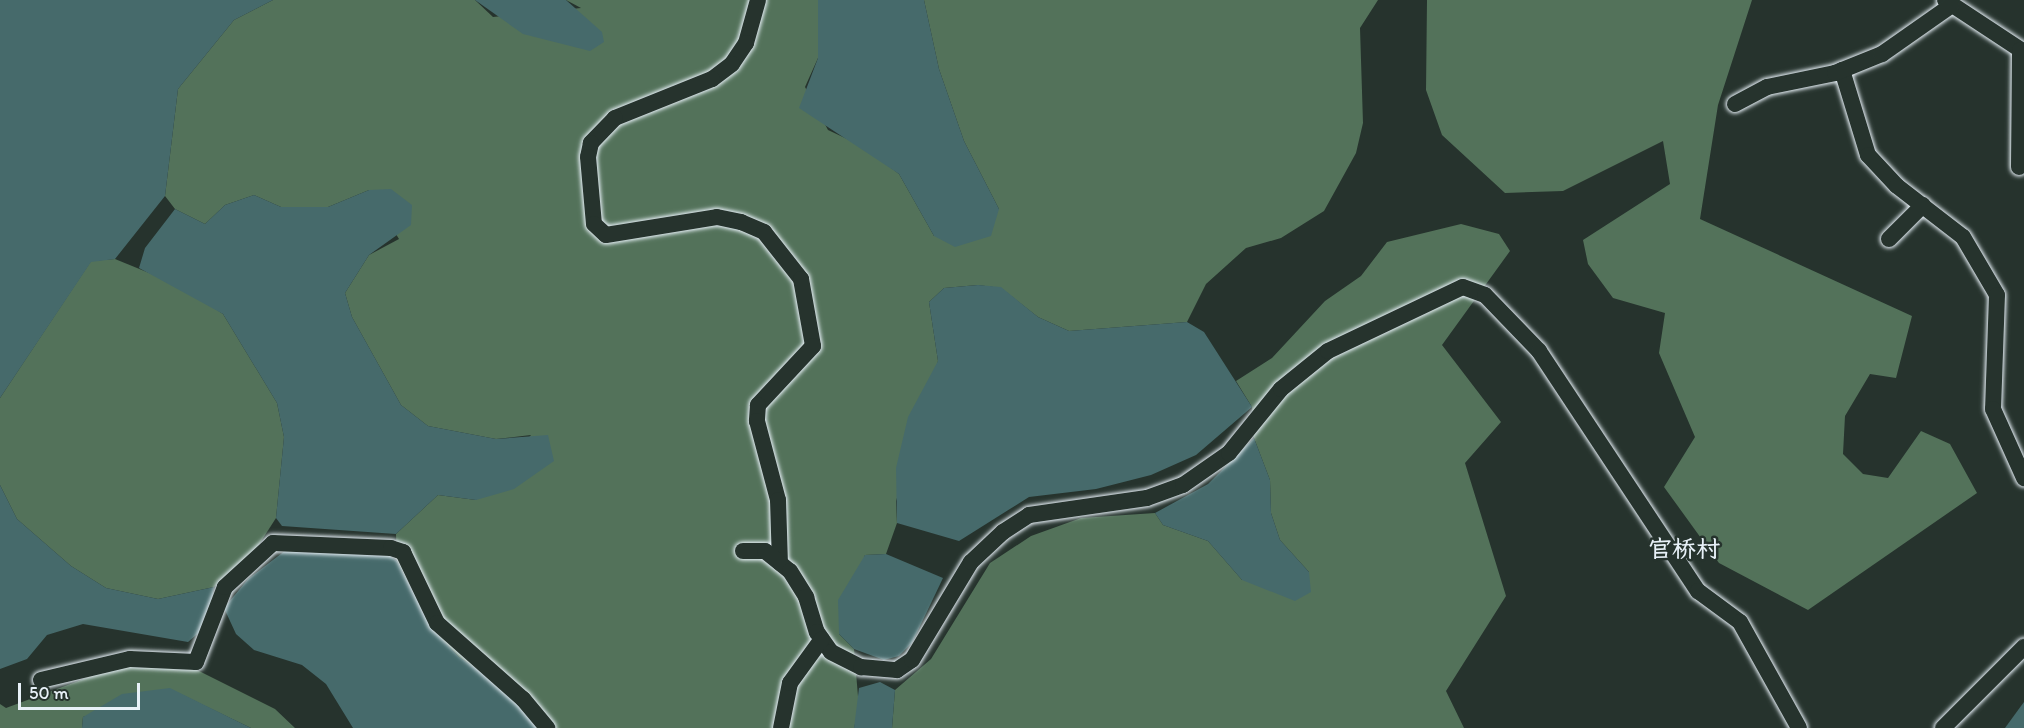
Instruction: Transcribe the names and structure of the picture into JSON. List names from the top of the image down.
{
  "districts": ["官桥村"],
  "scale_bar": "50 m"
}
